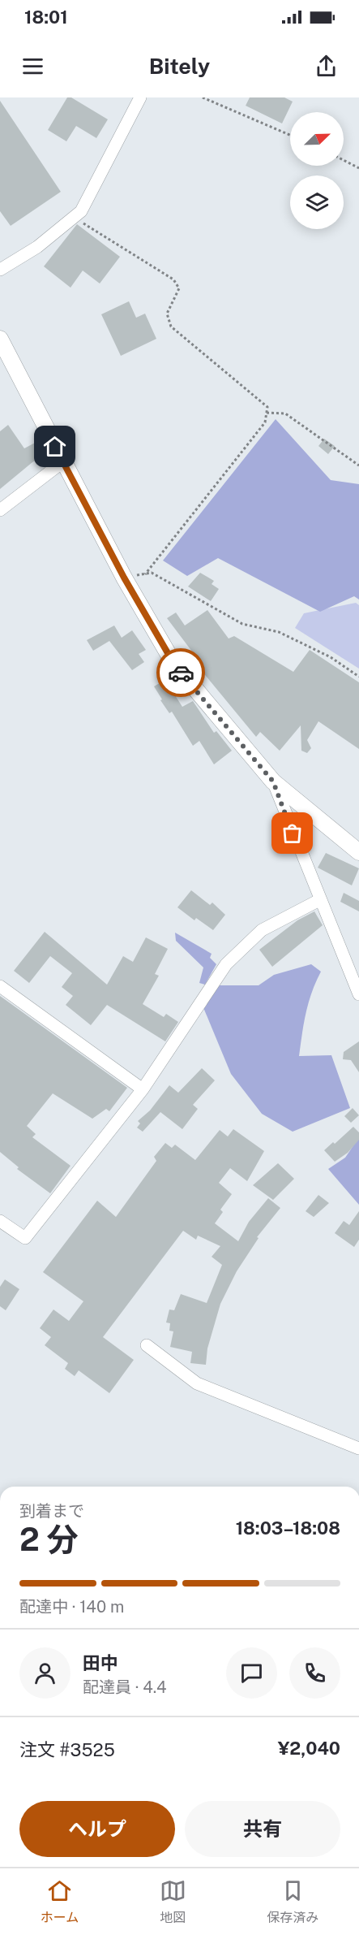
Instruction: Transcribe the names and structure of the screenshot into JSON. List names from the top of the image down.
{
  "north": "top right",
  "page": {
    "status": "18:01",
    "header": "Bitely",
    "heading": ["2 分", "到着まで", "18:03–18:08"],
    "panel": [
      "田中",
      "配達員 · 4.4",
      "注文 #3525",
      "¥2,040"
    ],
    "bar": "配達中 · 140 m",
    "buttons": ["ヘルプ", "共有"],
    "tabs": ["ホーム", "地図", "保存済み"]
  }
}
